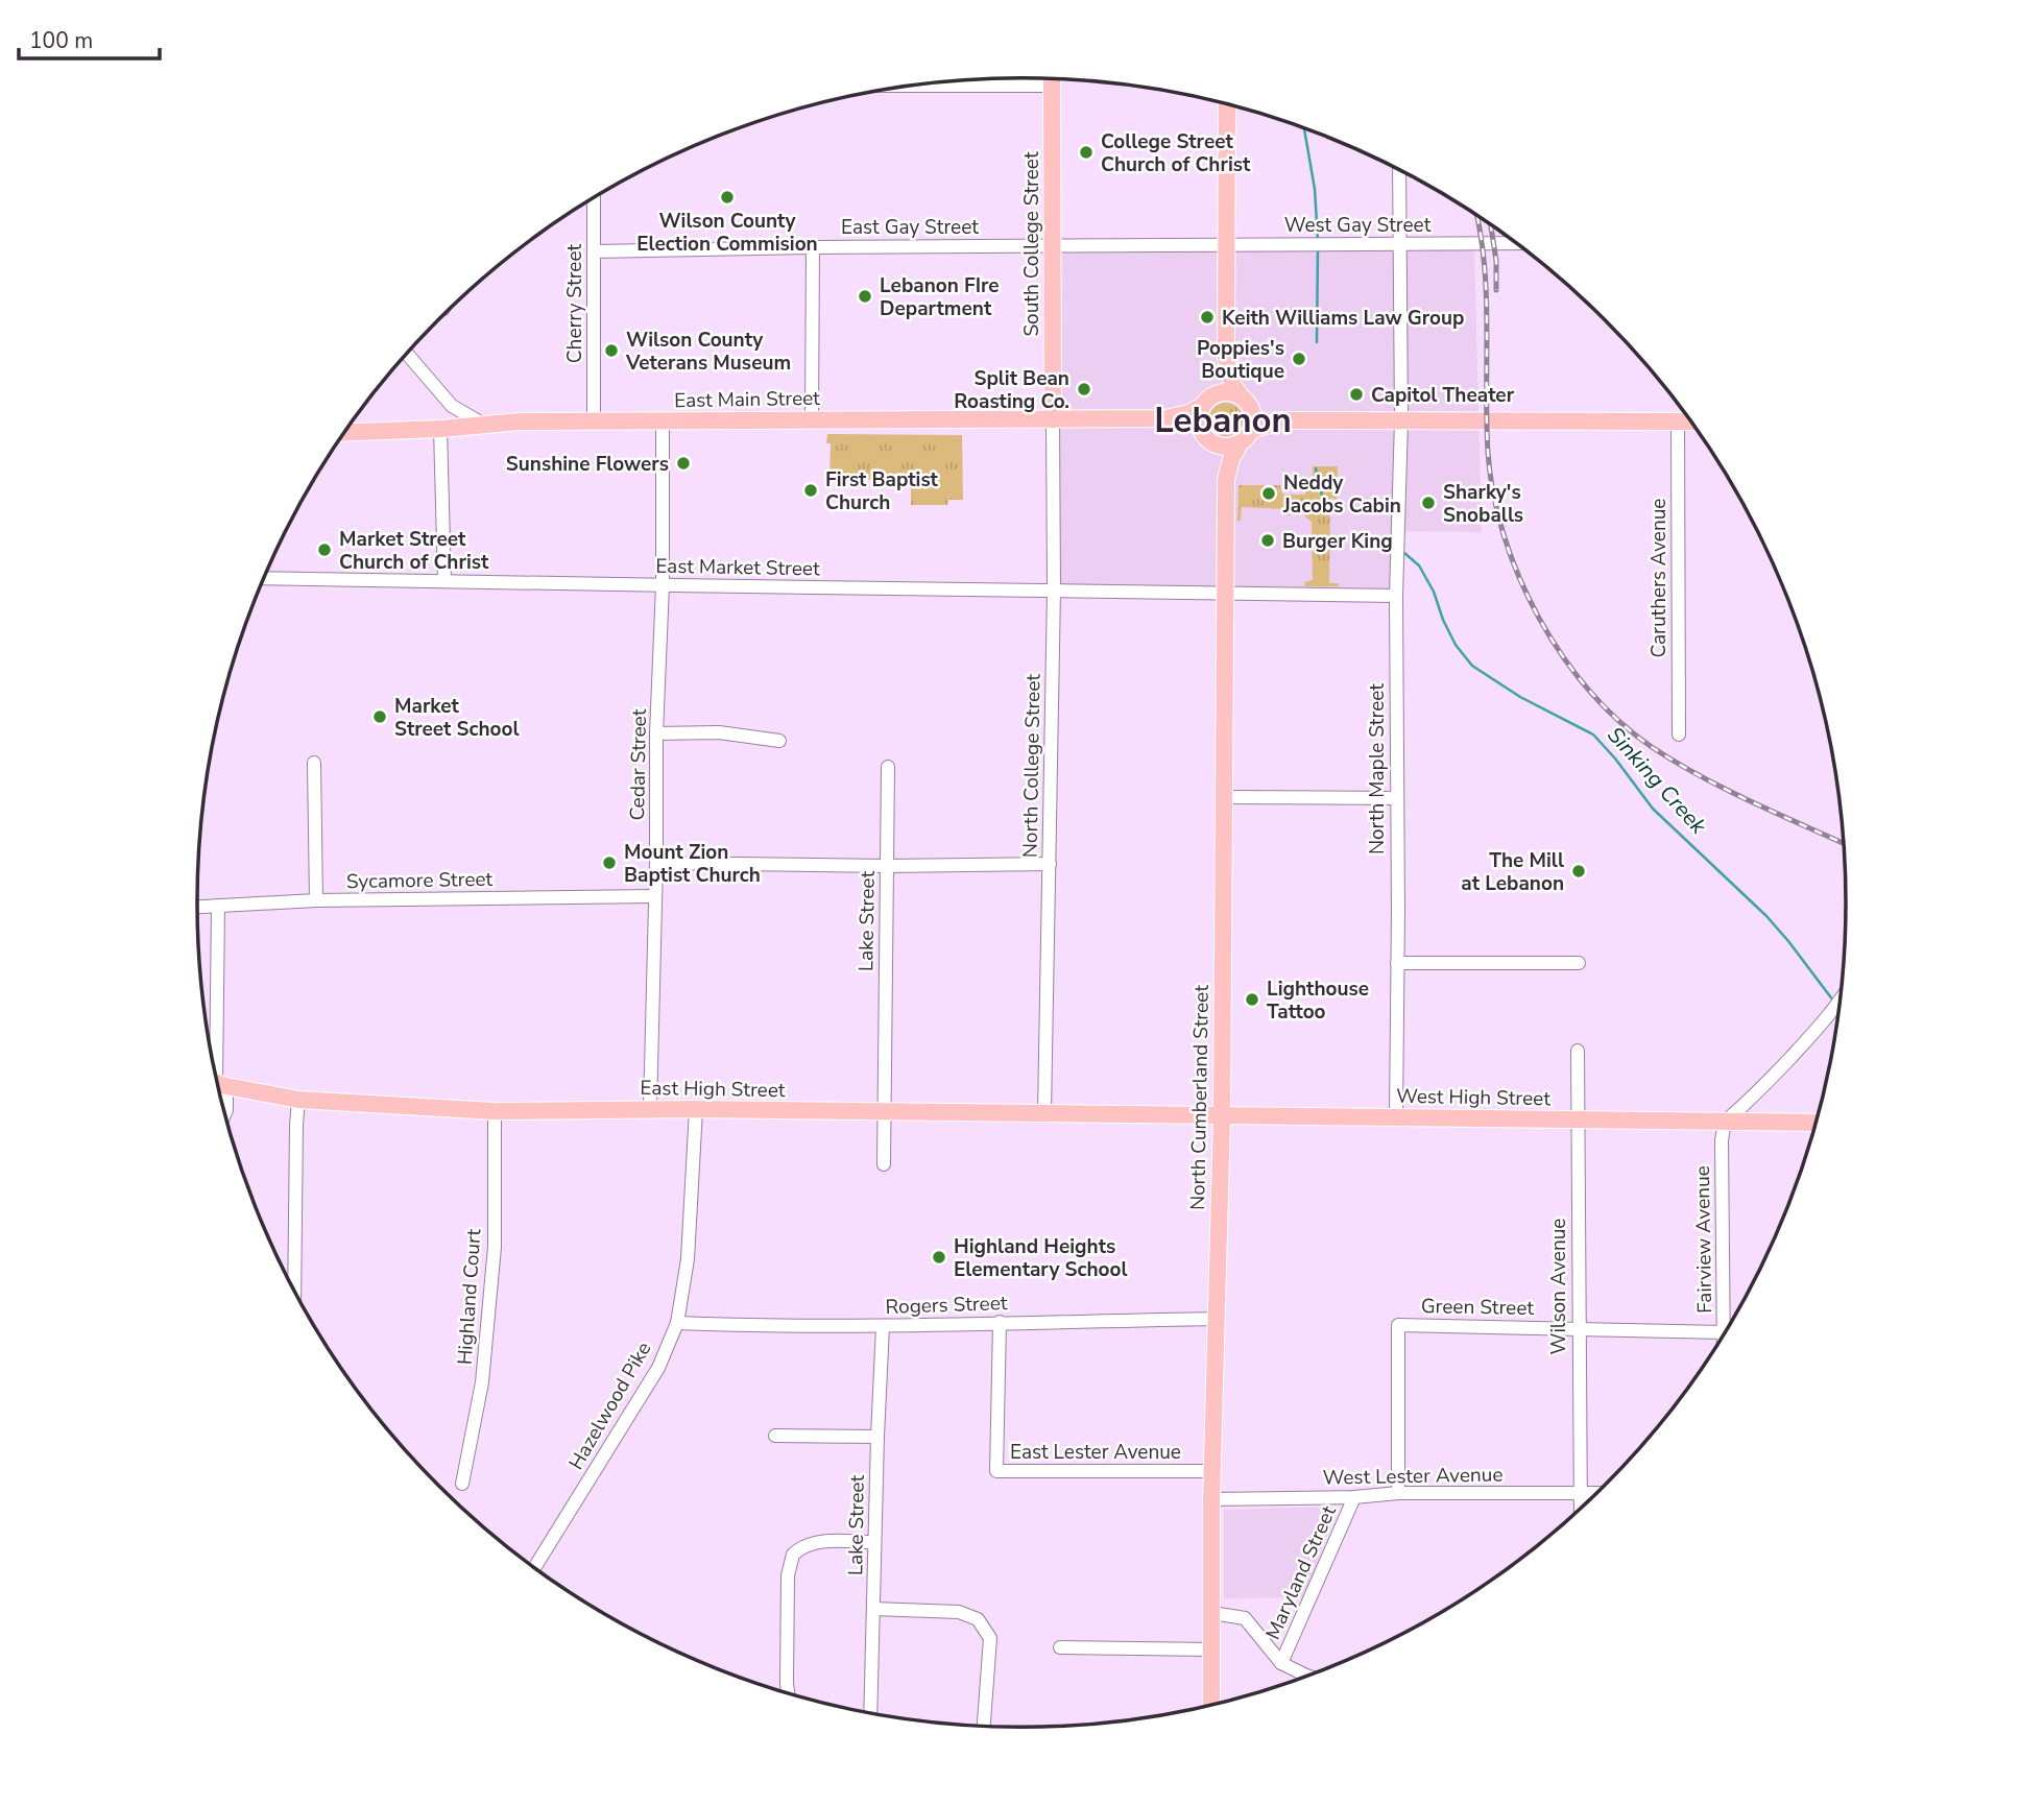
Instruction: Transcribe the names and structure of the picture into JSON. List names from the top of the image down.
{
  "streets": {
    "main road": [
      "South College Street",
      "East Main Street",
      "East High Street",
      "West High Street",
      "North Cumberland Street"
    ],
    "street": [
      "West Gay Street",
      "East Gay Street",
      "Cherry Street",
      "East Market Street",
      "Caruthers Avenue",
      "Cedar Street",
      "North College Street",
      "North Maple Street",
      "Sycamore Street",
      "Lake Street",
      "Fairview Avenue",
      "Wilson Avenue",
      "Highland Court",
      "Rogers Street",
      "Green Street",
      "Hazelwood Pike",
      "East Lester Avenue",
      "West Lester Avenue",
      "Maryland Street"
    ]
  },
  "crossings": [
    ["West Gay Street", "East Gay Street"],
    ["West Gay Street", "North Maple Street"],
    ["East Gay Street", "South College Street"],
    ["East Gay Street", "Cherry Street"],
    ["South College Street", "East Main Street"],
    ["South College Street", "North College Street"],
    ["Cherry Street", "East Main Street"],
    ["East Main Street", "Cedar Street"],
    ["East Main Street", "North College Street"],
    ["East Main Street", "North Cumberland Street"],
    ["East Market Street", "Cedar Street"],
    ["East Market Street", "North College Street"],
    ["East Market Street", "North Maple Street"],
    ["East Market Street", "North Cumberland Street"],
    ["Cedar Street", "Sycamore Street"],
    ["Cedar Street", "East High Street"],
    ["North College Street", "East High Street"],
    ["North Maple Street", "West High Street"],
    ["Lake Street", "East High Street"],
    ["Lake Street", "Rogers Street"],
    ["East High Street", "West High Street"],
    ["East High Street", "North Cumberland Street"],
    ["East High Street", "Highland Court"],
    ["East High Street", "Hazelwood Pike"],
    ["West High Street", "North Cumberland Street"],
    ["West High Street", "Fairview Avenue"],
    ["West High Street", "Wilson Avenue"],
    ["North Cumberland Street", "Rogers Street"],
    ["North Cumberland Street", "East Lester Avenue"],
    ["North Cumberland Street", "West Lester Avenue"],
    ["Fairview Avenue", "Green Street"],
    ["Wilson Avenue", "Green Street"],
    ["Wilson Avenue", "West Lester Avenue"],
    ["Rogers Street", "Hazelwood Pike"],
    ["Rogers Street", "East Lester Avenue"],
    ["Green Street", "West Lester Avenue"],
    ["West Lester Avenue", "Maryland Street"]
  ],
  "districts": ["Lebanon"],
  "water": ["Sinking Creek"],
  "places": [
    "College Street Church of Christ",
    "Wilson County Election Commision",
    "Lebanon FIre Department",
    "Keith Williams Law Group",
    "Wilson County Veterans Museum",
    "Poppies's Boutique",
    "Split Bean Roasting Co.",
    "Capitol Theater",
    "Sunshine Flowers",
    "First Baptist Church",
    "Neddy Jacobs Cabin",
    "Sharky's Snoballs",
    "Burger King",
    "Market Street Church of Christ",
    "Market Street School",
    "Mount Zion Baptist Church",
    "The Mill at Lebanon",
    "Lighthouse Tattoo",
    "Highland Heights Elementary School"
  ],
  "scale_bar": "100 m"
}
